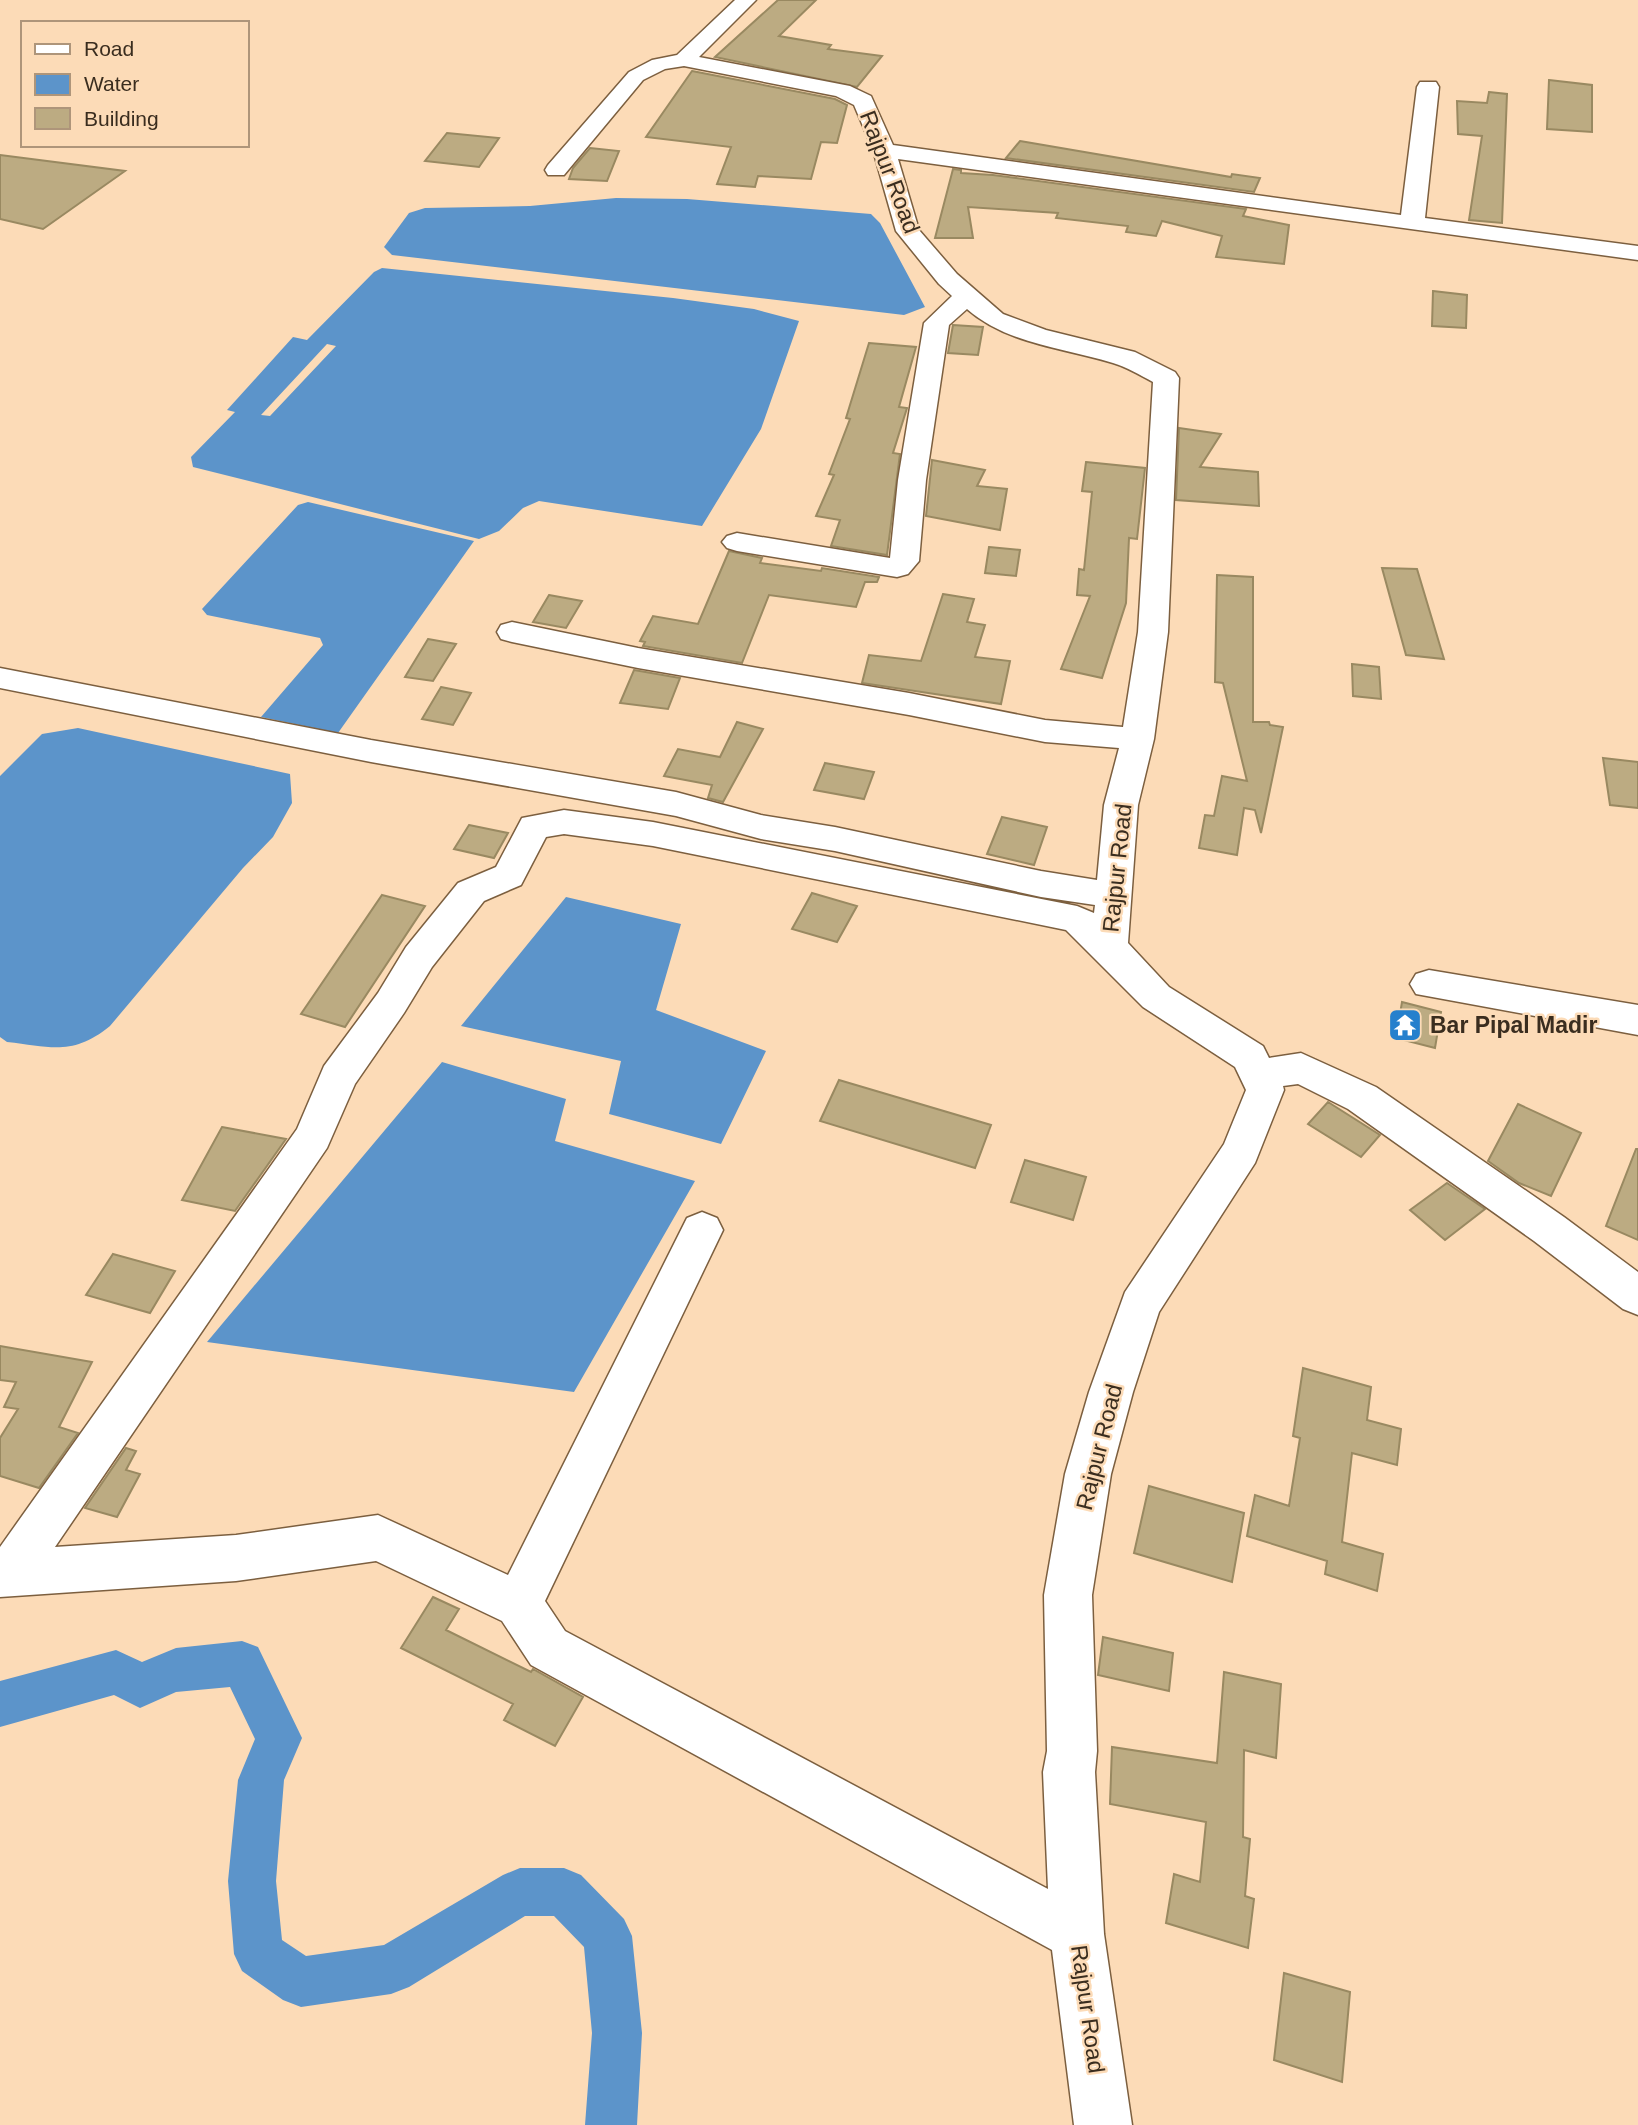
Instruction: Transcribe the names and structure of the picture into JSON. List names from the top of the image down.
{
  "streets": {
    "street": ["Rajpur Road"]
  },
  "places": {
    "temple": ["Bar Pipal Madir"]
  },
  "legend": ["Road", "Water", "Building"]
}
